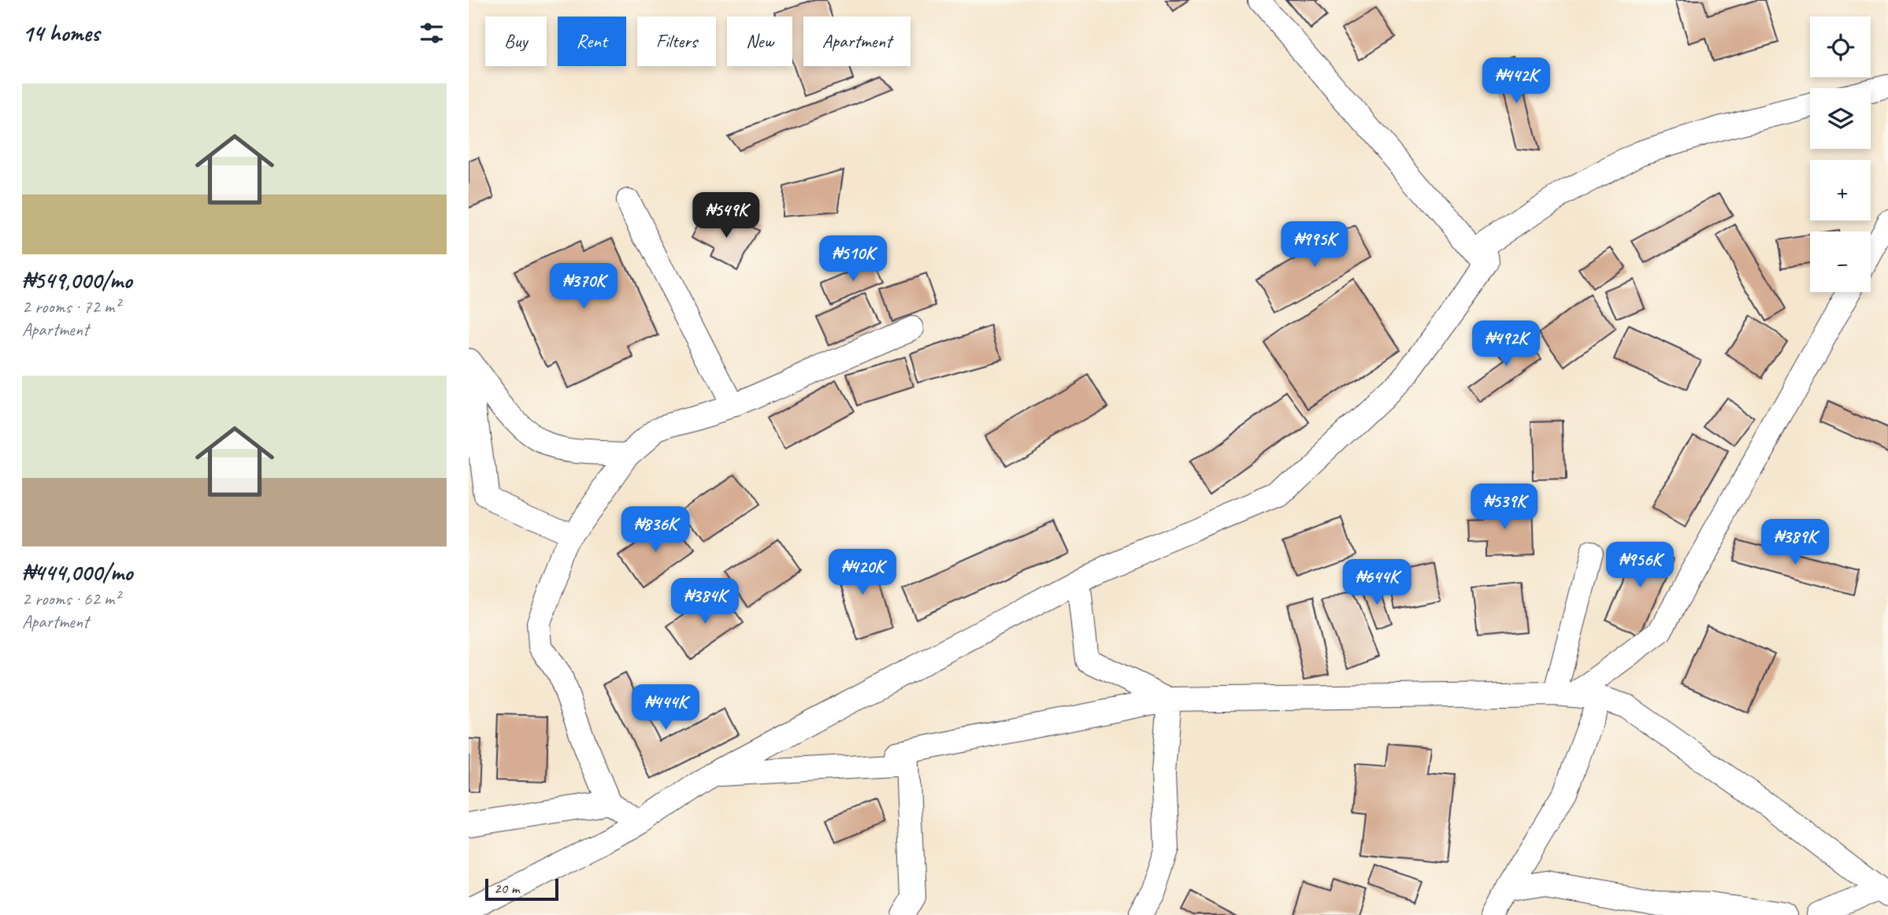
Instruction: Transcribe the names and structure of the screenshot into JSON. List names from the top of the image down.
{
  "scale_bar": "20 m",
  "page": {
    "heading": "14 homes",
    "map_buttons": ["+", "−"],
    "chip": [
      "Buy",
      "Rent",
      "Filters",
      "New",
      "Apartment"
    ],
    "price": [
      "₦442K",
      "₦549K",
      "₦995K",
      "₦510K",
      "₦370K",
      "₦492K",
      "₦539K",
      "₦836K",
      "₦389K",
      "₦956K",
      "₦420K",
      "₦644K",
      "₦384K",
      "₦444K"
    ],
    "list": [
      {
        "name": "₦549,000/mo",
        "note": "2 rooms · 72 m² · Apartment"
      },
      {
        "name": "₦444,000/mo",
        "note": "2 rooms · 62 m² · Apartment"
      }
    ],
    "scale": "20 m"
  }
}
